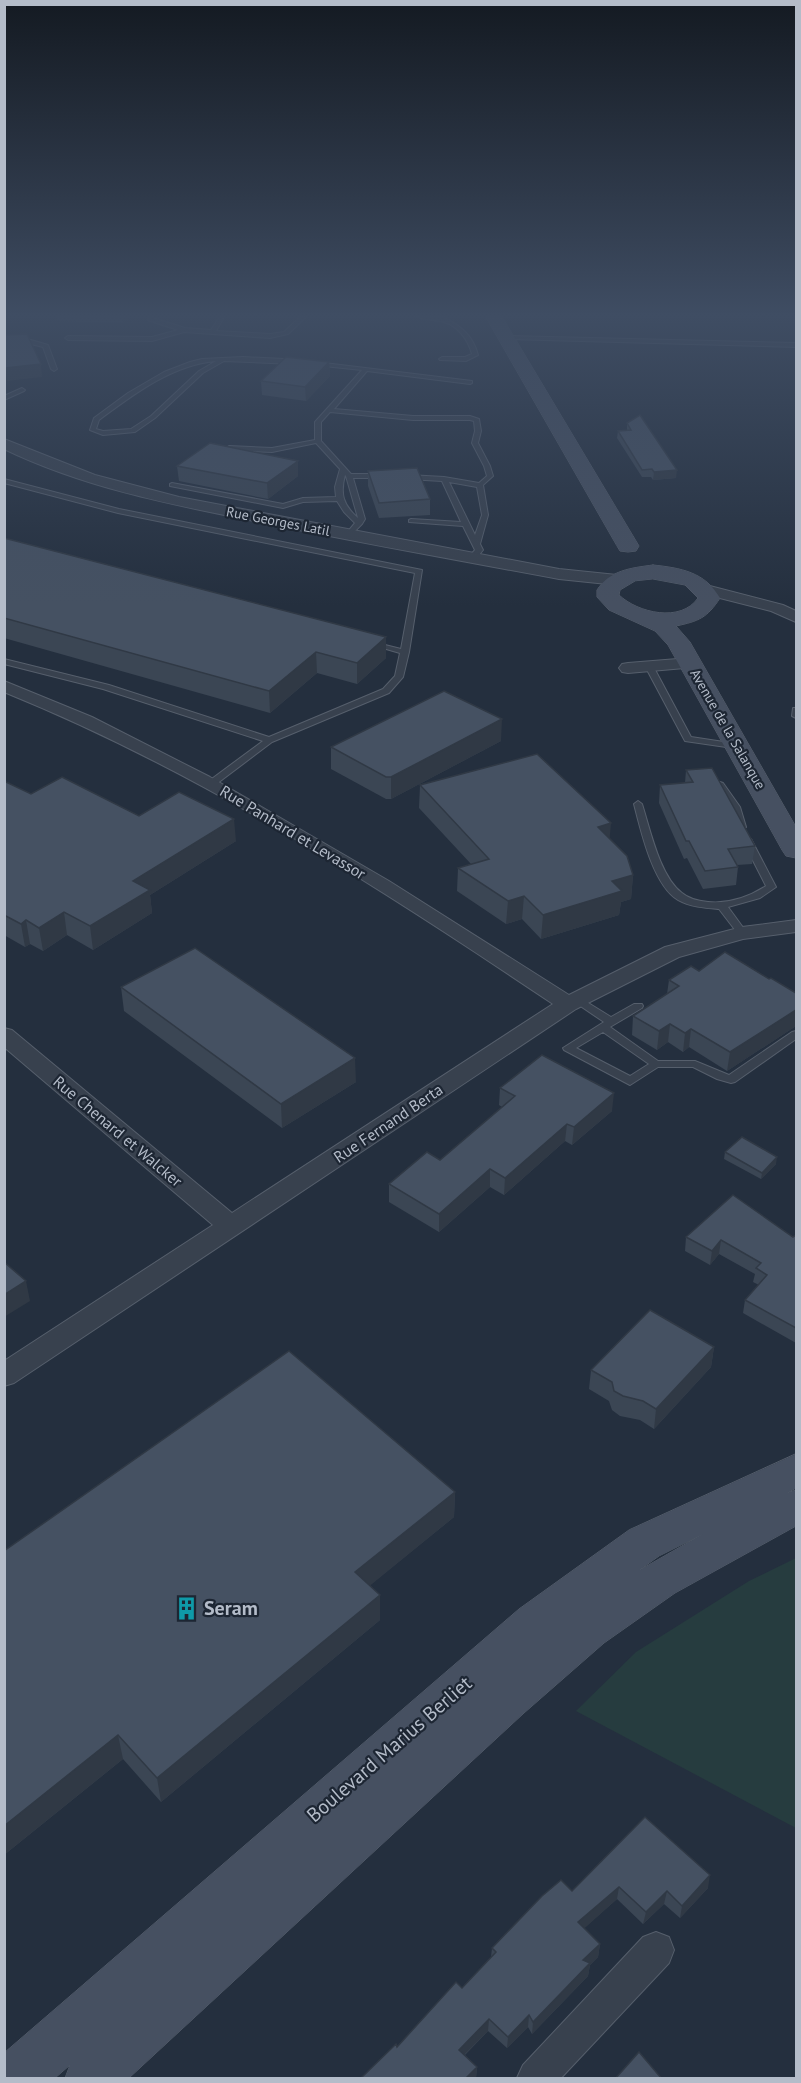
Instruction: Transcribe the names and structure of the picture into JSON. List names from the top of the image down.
{
  "streets": {
    "main road": ["Avenue de la Salanque", "Boulevard Marius Berliet"],
    "street": [
      "Rue Georges Latil",
      "Rue Panhard et Levassor",
      "Rue Fernand Berta",
      "Rue Chenard et Walcker"
    ]
  },
  "crossings": [
    ["Rue Panhard et Levassor", "Rue Fernand Berta"],
    ["Rue Fernand Berta", "Rue Chenard et Walcker"]
  ],
  "places": {
    "building": ["Seram"]
  }
}
